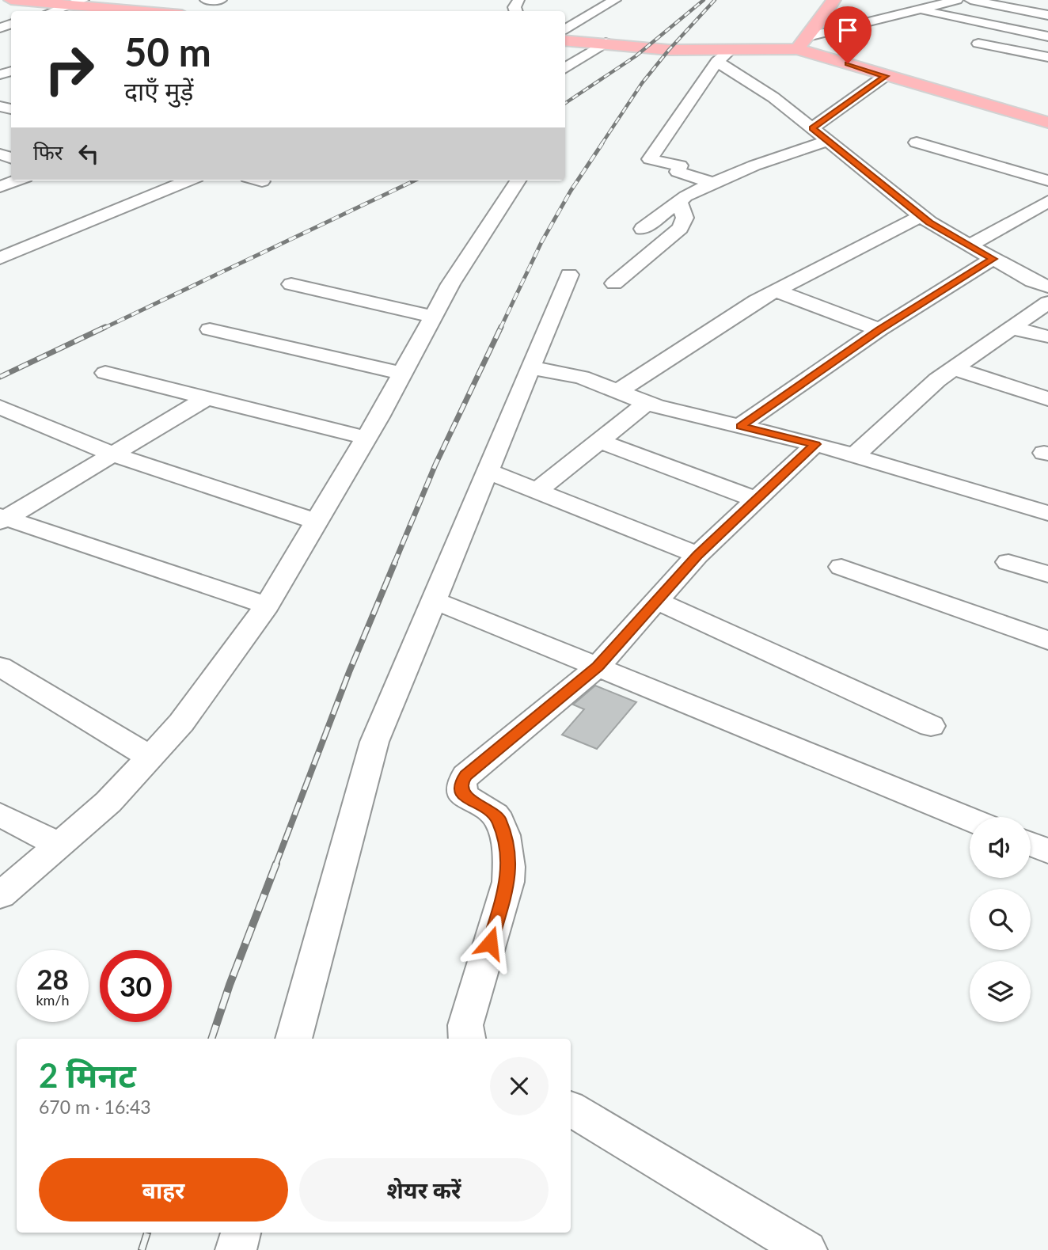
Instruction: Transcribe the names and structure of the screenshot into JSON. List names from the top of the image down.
{
  "page": {
    "turn": ["50 m", "दाएँ मुड़ें"],
    "then": "फिर",
    "speed": "28 km/h",
    "limit": "30",
    "heading": ["2 मिनट", "670 m · 16:43"],
    "buttons": ["बाहर", "शेयर करें"]
  }
}
